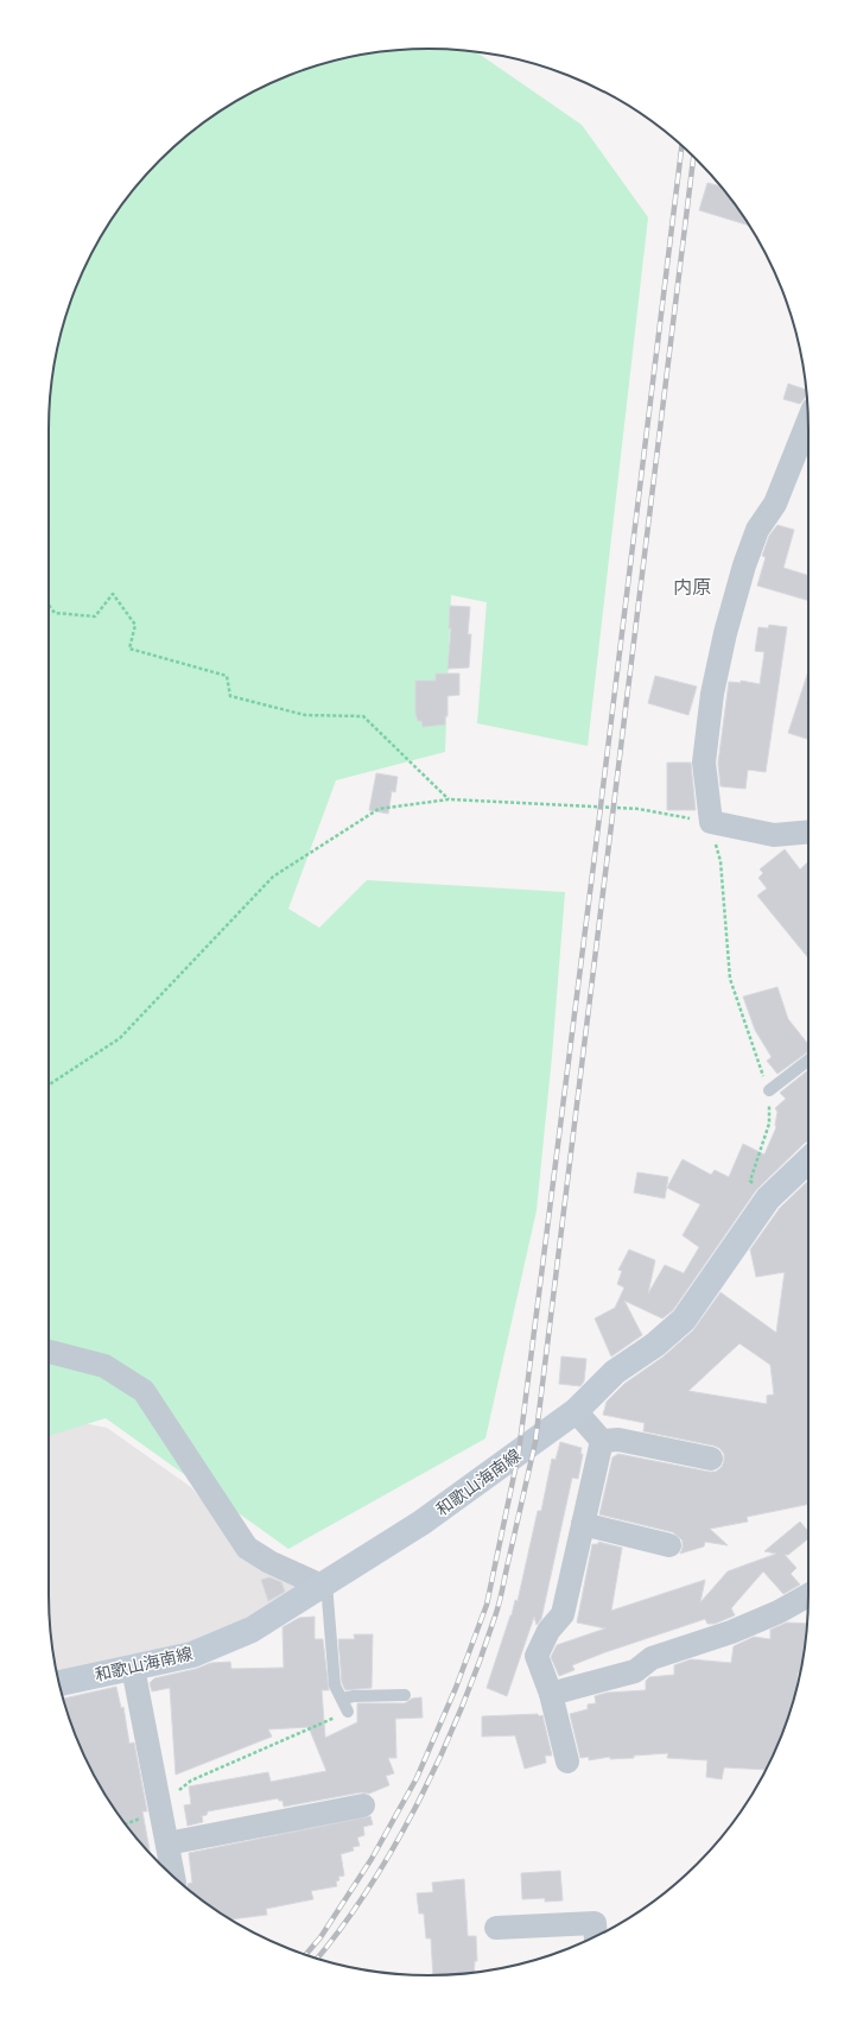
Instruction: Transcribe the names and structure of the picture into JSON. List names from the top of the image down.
{
  "streets": {
    "main road": ["和歌山海南線"]
  },
  "districts": ["内原"]
}
